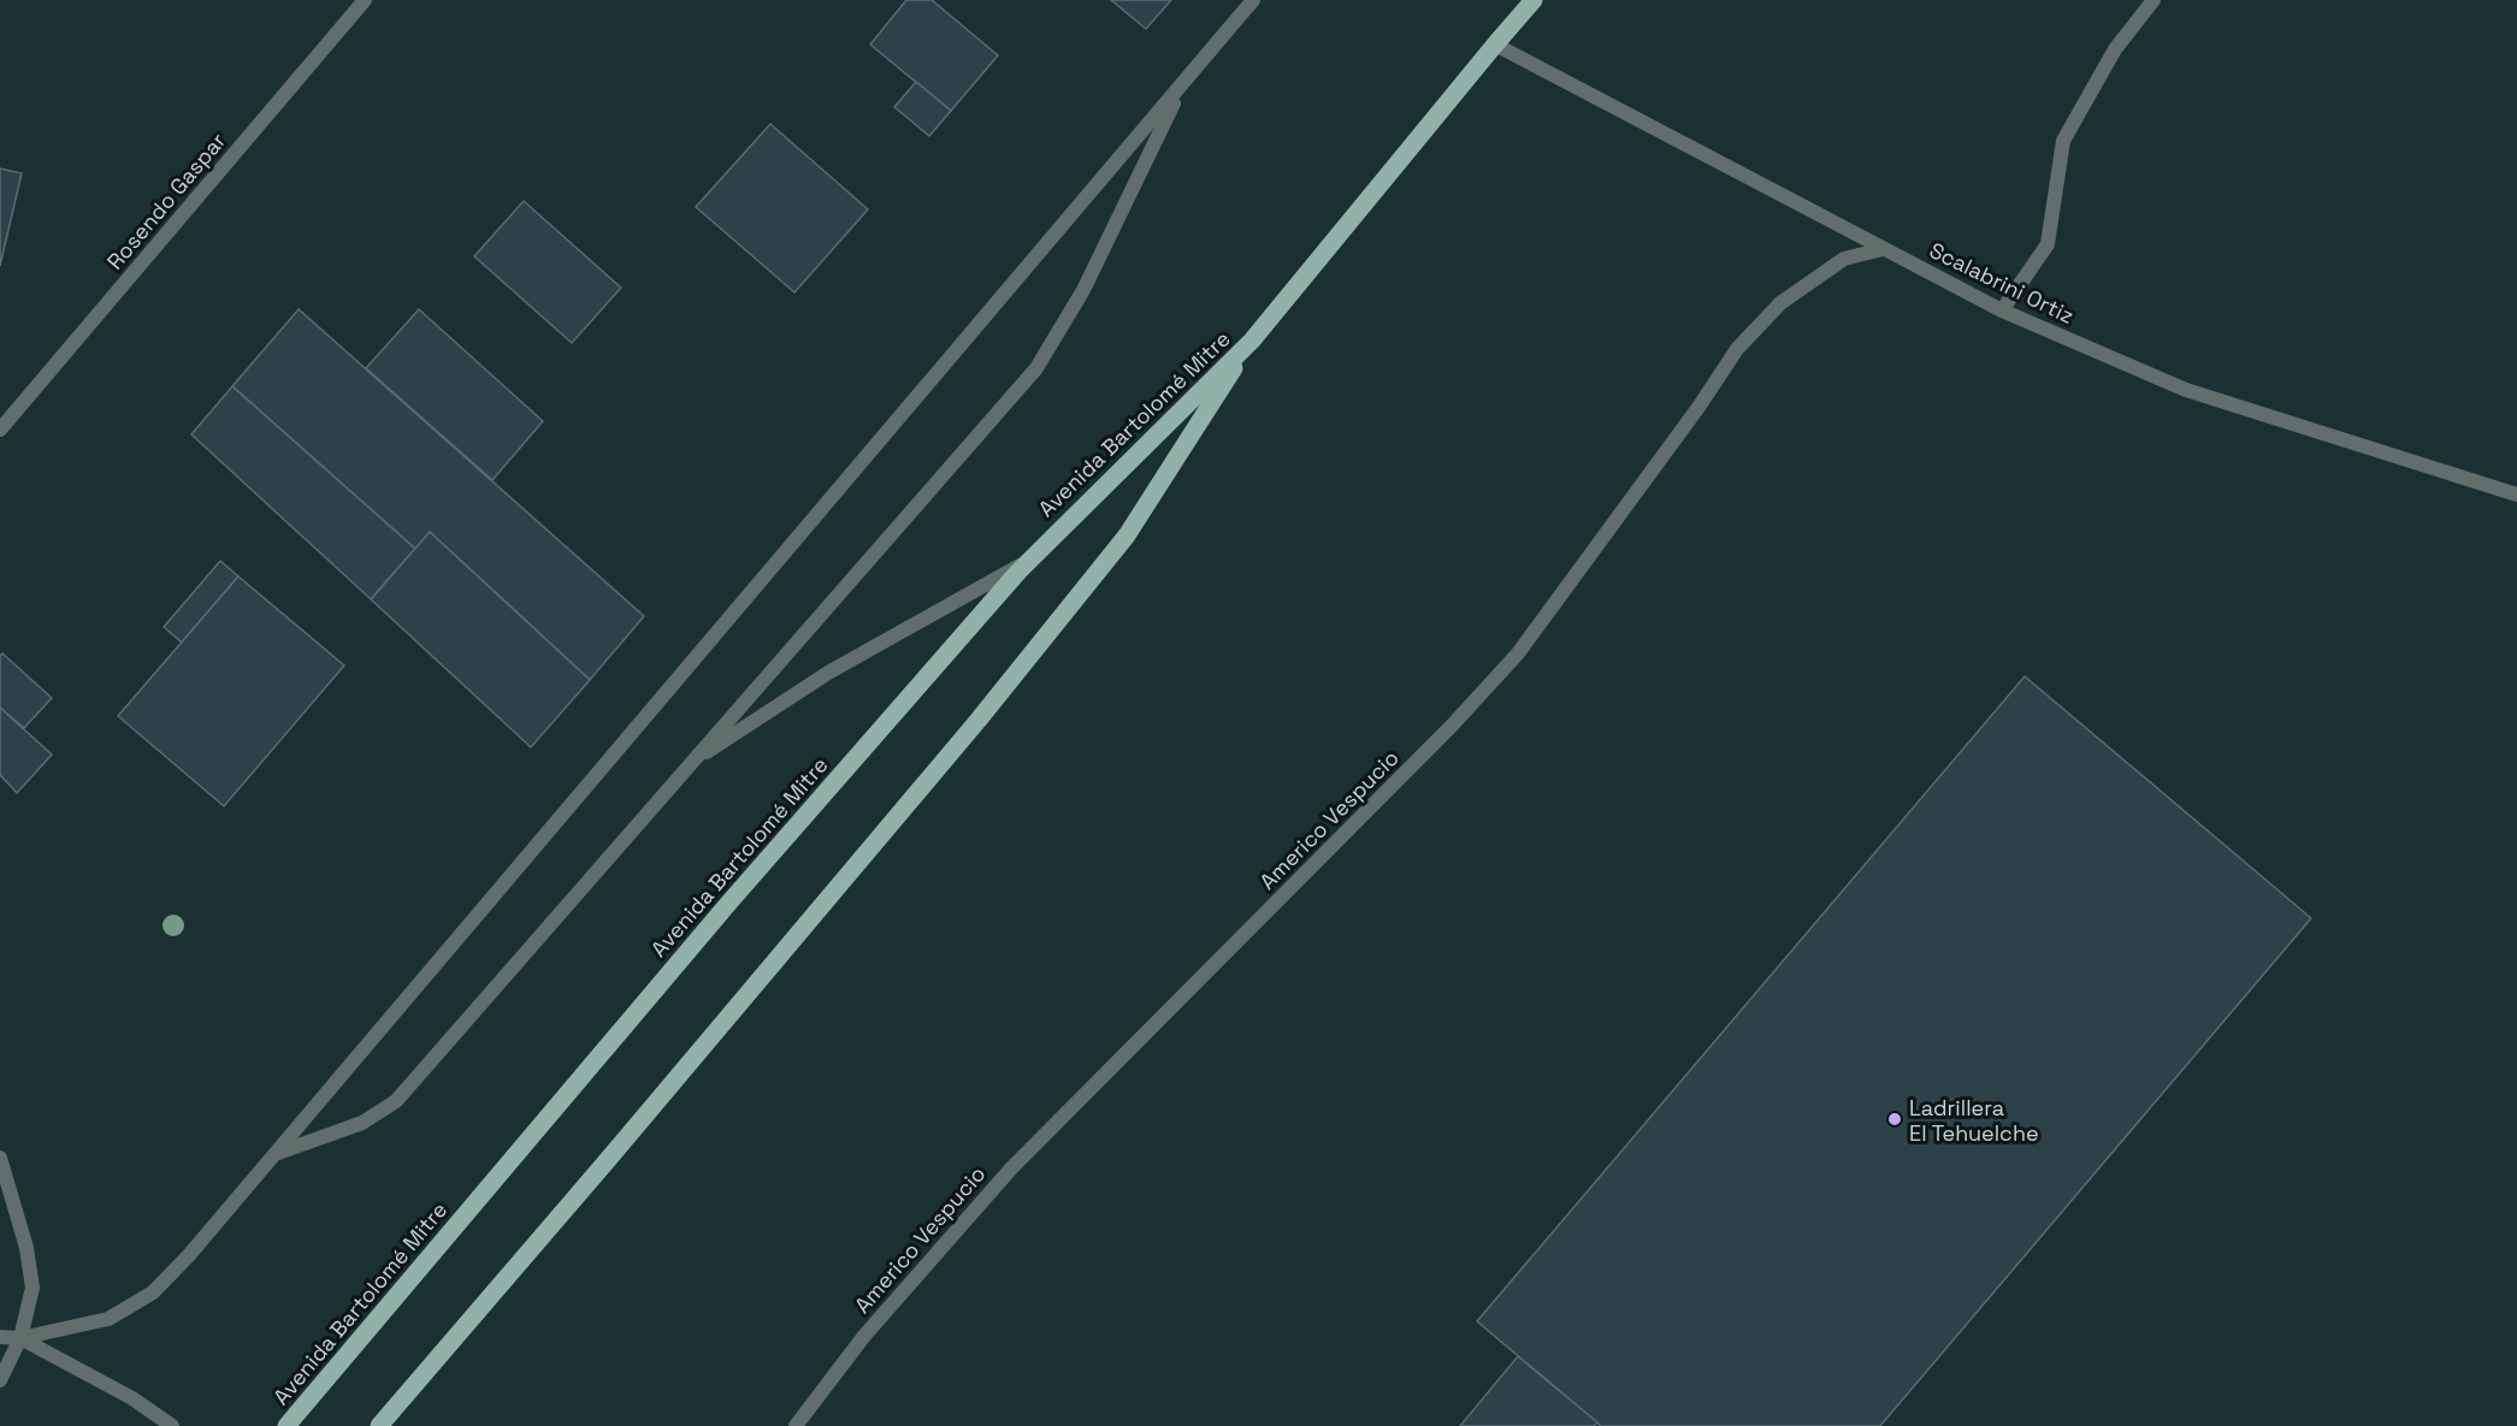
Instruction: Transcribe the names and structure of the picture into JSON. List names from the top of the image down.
{
  "streets": {
    "main road": ["Avenida Bartolomé Mitre"],
    "street": ["Rosendo Gaspar", "Scalabrini Ortiz", "Americo Vespucio"]
  },
  "crossings": [
    ["Scalabrini Ortiz", "Avenida Bartolomé Mitre"],
    ["Scalabrini Ortiz", "Americo Vespucio"]
  ],
  "places": ["Ladrillera El Tehuelche"]
}
